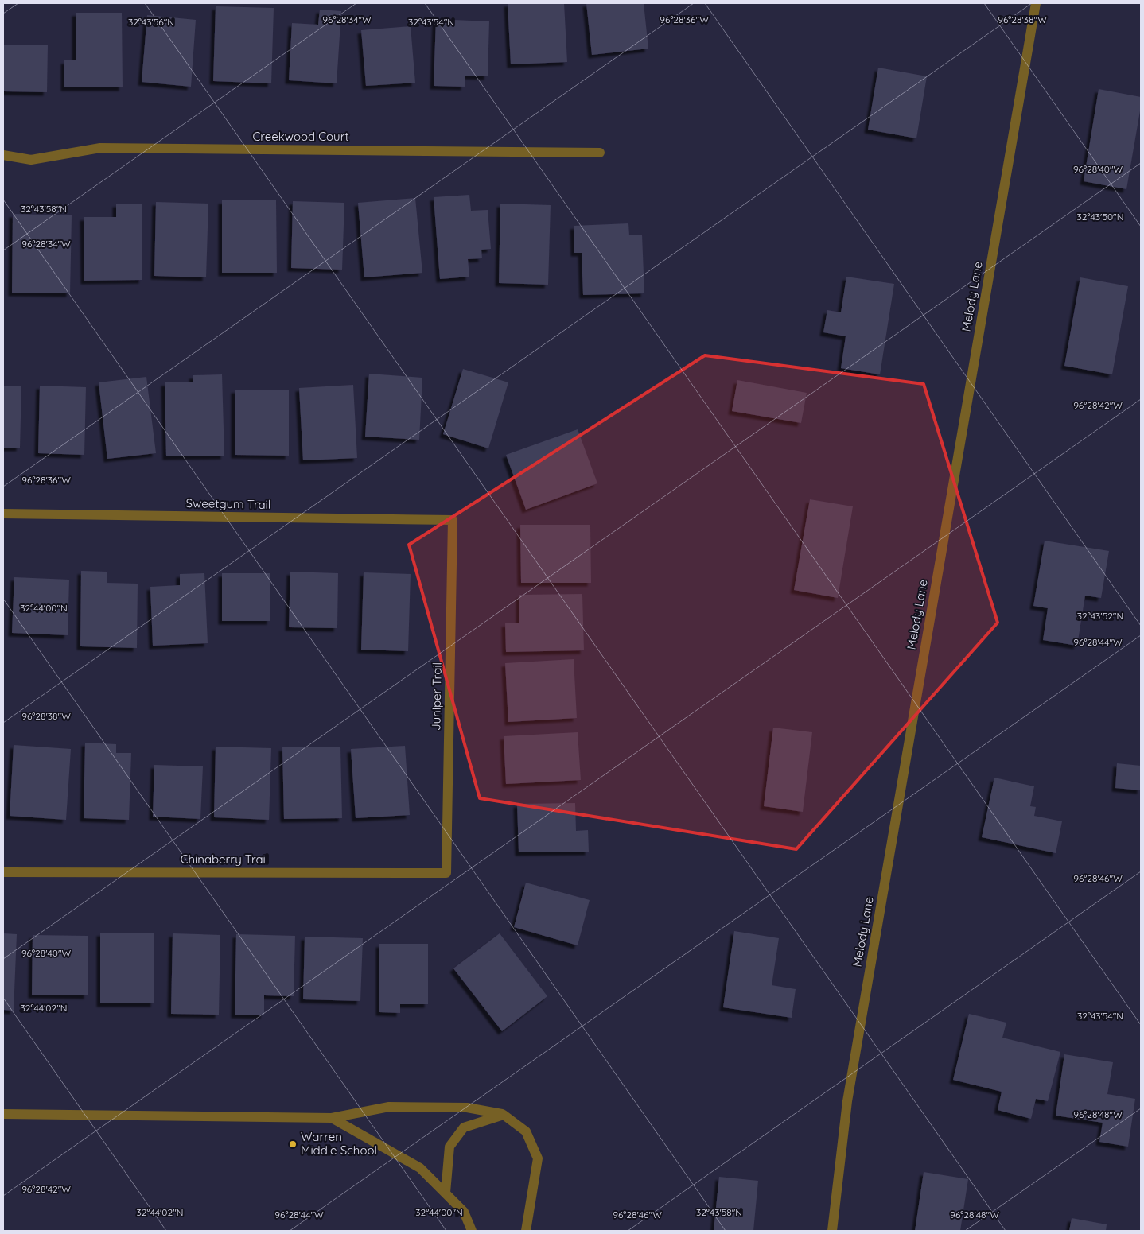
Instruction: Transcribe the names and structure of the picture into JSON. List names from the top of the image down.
{
  "streets": {
    "street": [
      "Creekwood Court",
      "Melody Lane",
      "Sweetgum Trail",
      "Juniper Trail",
      "Chinaberry Trail"
    ]
  },
  "crossings": [
    ["Sweetgum Trail", "Juniper Trail"],
    ["Juniper Trail", "Chinaberry Trail"]
  ],
  "places": ["Warren Middle School"],
  "coordinates": [
    "96°28'34\"W",
    "96°28'36\"W",
    "96°28'38\"W",
    "32°43'56\"N",
    "32°43'54\"N",
    "96°28'40\"W",
    "32°43'58\"N",
    "32°43'50\"N",
    "96°28'42\"W",
    "32°44'00\"N",
    "32°43'52\"N",
    "96°28'44\"W",
    "96°28'46\"W",
    "32°44'02\"N",
    "96°28'48\"W"
  ]
}
